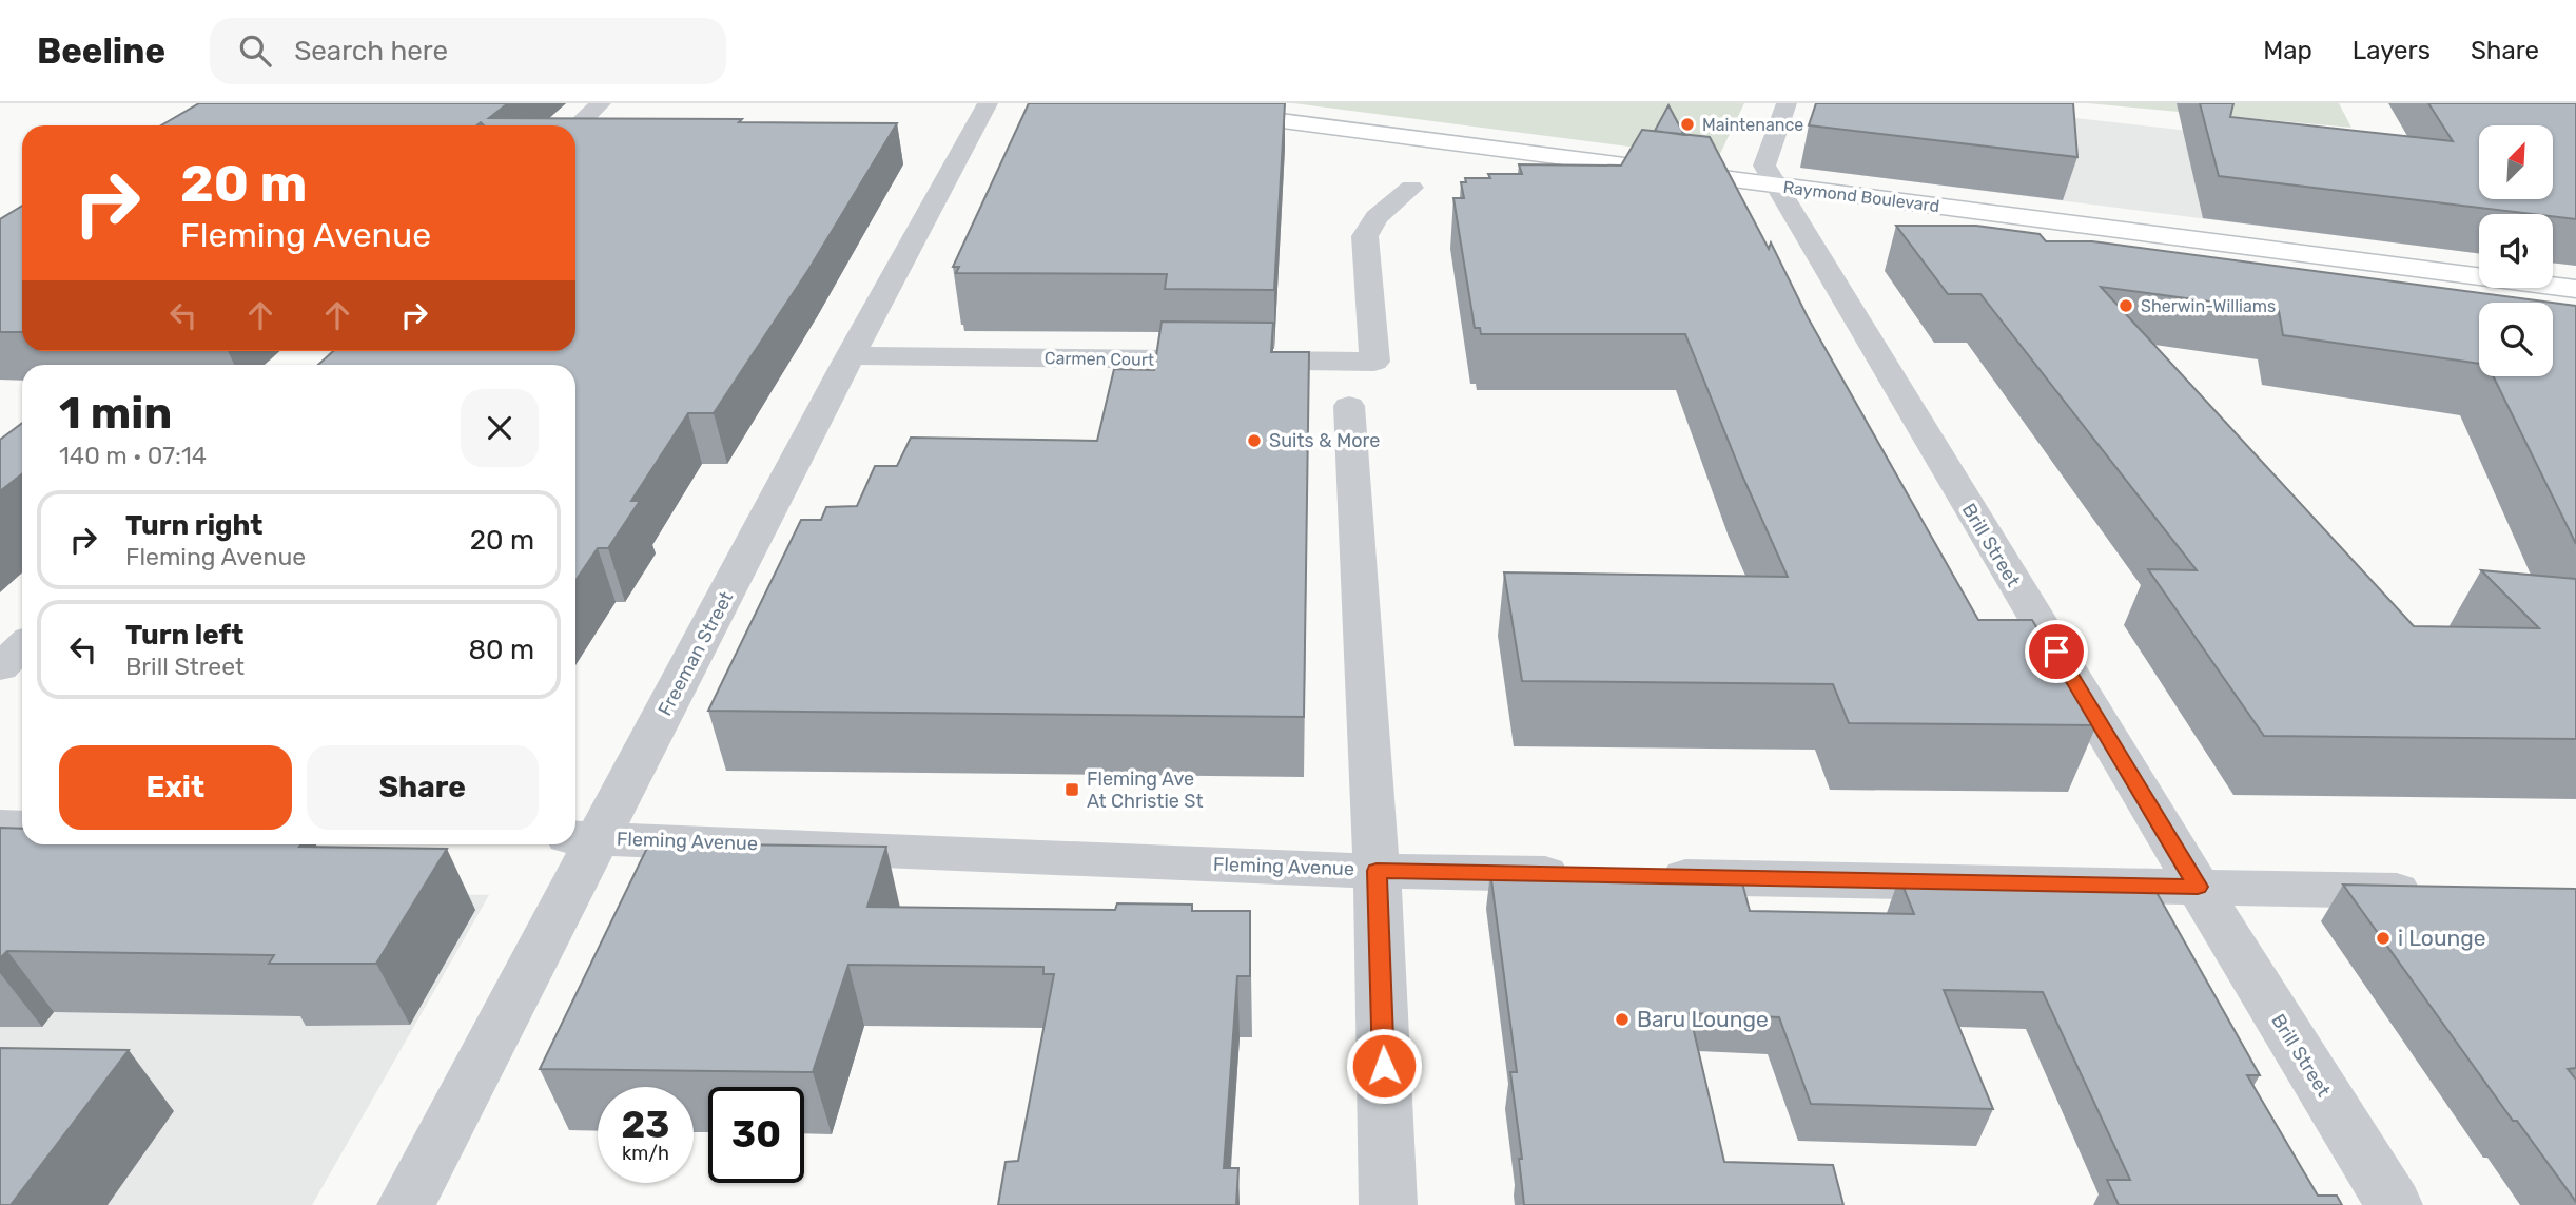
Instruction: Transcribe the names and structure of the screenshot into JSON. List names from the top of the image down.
{
  "streets": {
    "main road": ["Raymond Boulevard"],
    "street": [
      "Carmen Court",
      "Brill Street",
      "Freeman Street",
      "Fleming Avenue"
    ]
  },
  "crossings": [
    ["Raymond Boulevard", "Brill Street"],
    ["Carmen Court", "Freeman Street"],
    ["Freeman Street", "Fleming Avenue"]
  ],
  "places": {
    "other": [
      "Maintenance",
      "Sherwin-Williams",
      "Suits & More",
      "i Lounge",
      "Baru Lounge"
    ],
    "transit": ["Fleming Ave At Christie St"]
  },
  "north": "top right",
  "page": {
    "header": "Beeline",
    "search": "Search here",
    "nav": ["Map", "Layers", "Share"],
    "turn": ["20 m", "Fleming Avenue"],
    "heading": ["1 min", "140 m · 07:14"],
    "list": [
      {
        "name": "Turn right",
        "note": "Fleming Avenue",
        "value": "20 m"
      },
      {
        "name": "Turn left",
        "note": "Brill Street",
        "value": "80 m"
      }
    ],
    "buttons": ["Exit", "Share"],
    "speed": "23 km/h",
    "limit": "30"
  }
}
